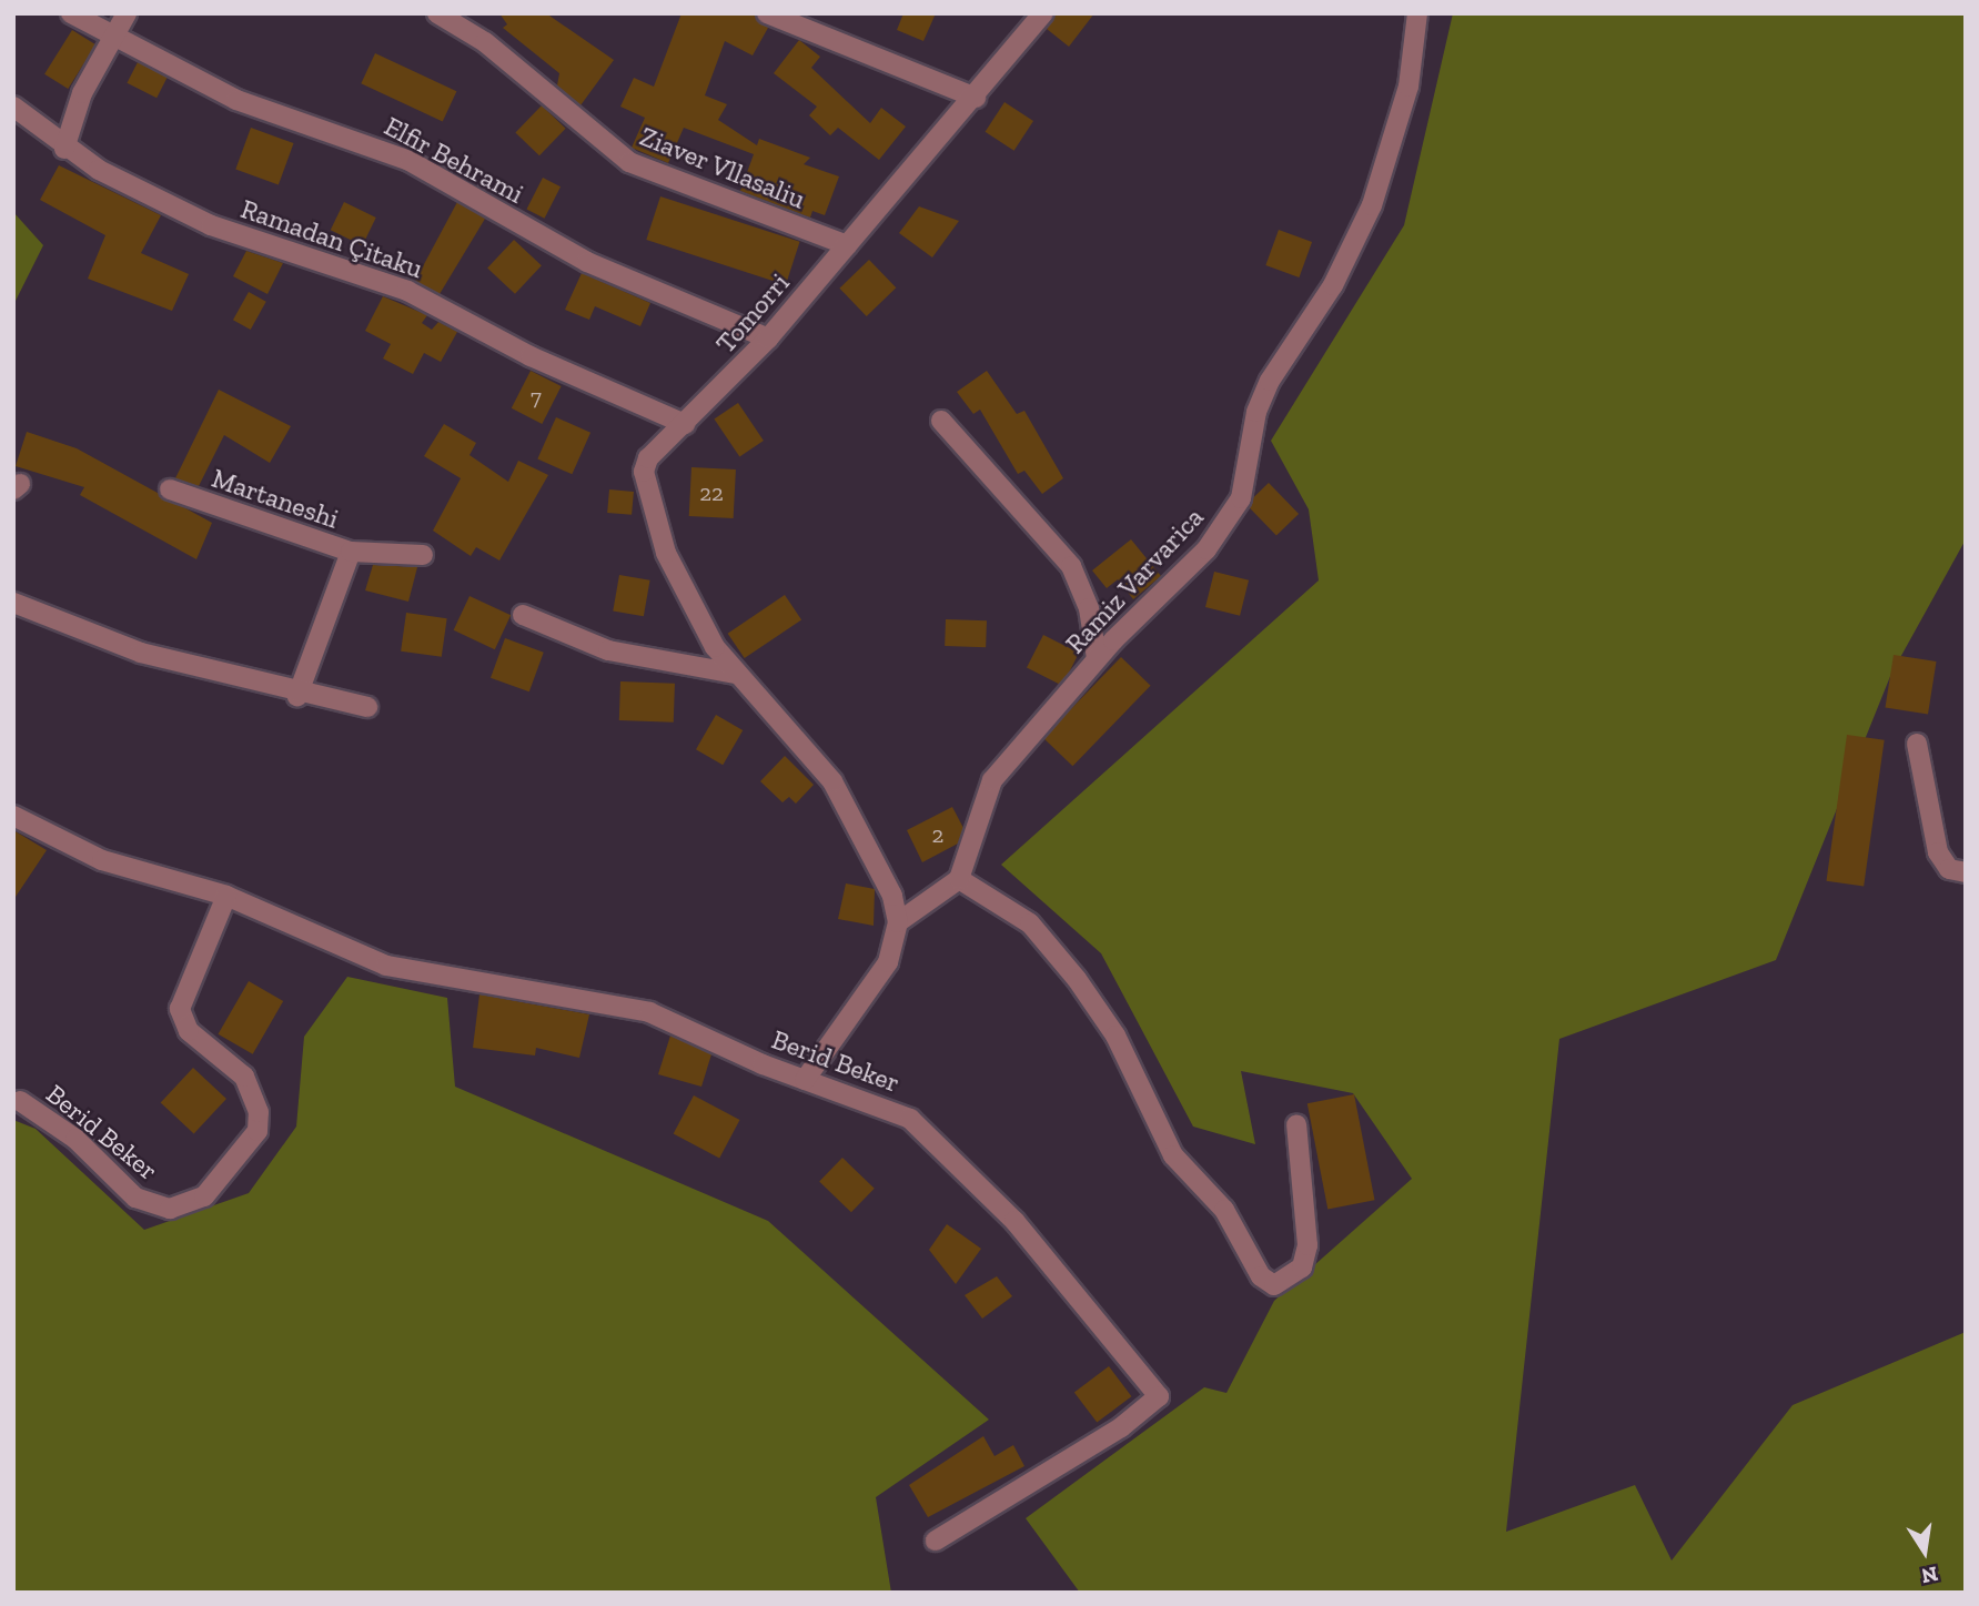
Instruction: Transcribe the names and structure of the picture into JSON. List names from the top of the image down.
{
  "streets": {
    "street": [
      "Elfir Behrami",
      "Ziaver Vllasaliu",
      "Ramadan Çitaku",
      "Tomorri",
      "Martaneshi",
      "Ramiz Varvarica",
      "Berid Beker"
    ]
  },
  "crossings": [
    ["Elfir Behrami", "Tomorri"],
    ["Ziaver Vllasaliu", "Tomorri"],
    ["Ramadan Çitaku", "Tomorri"]
  ],
  "house_numbers": ["7", "22", "2"],
  "north": "bottom"
}
